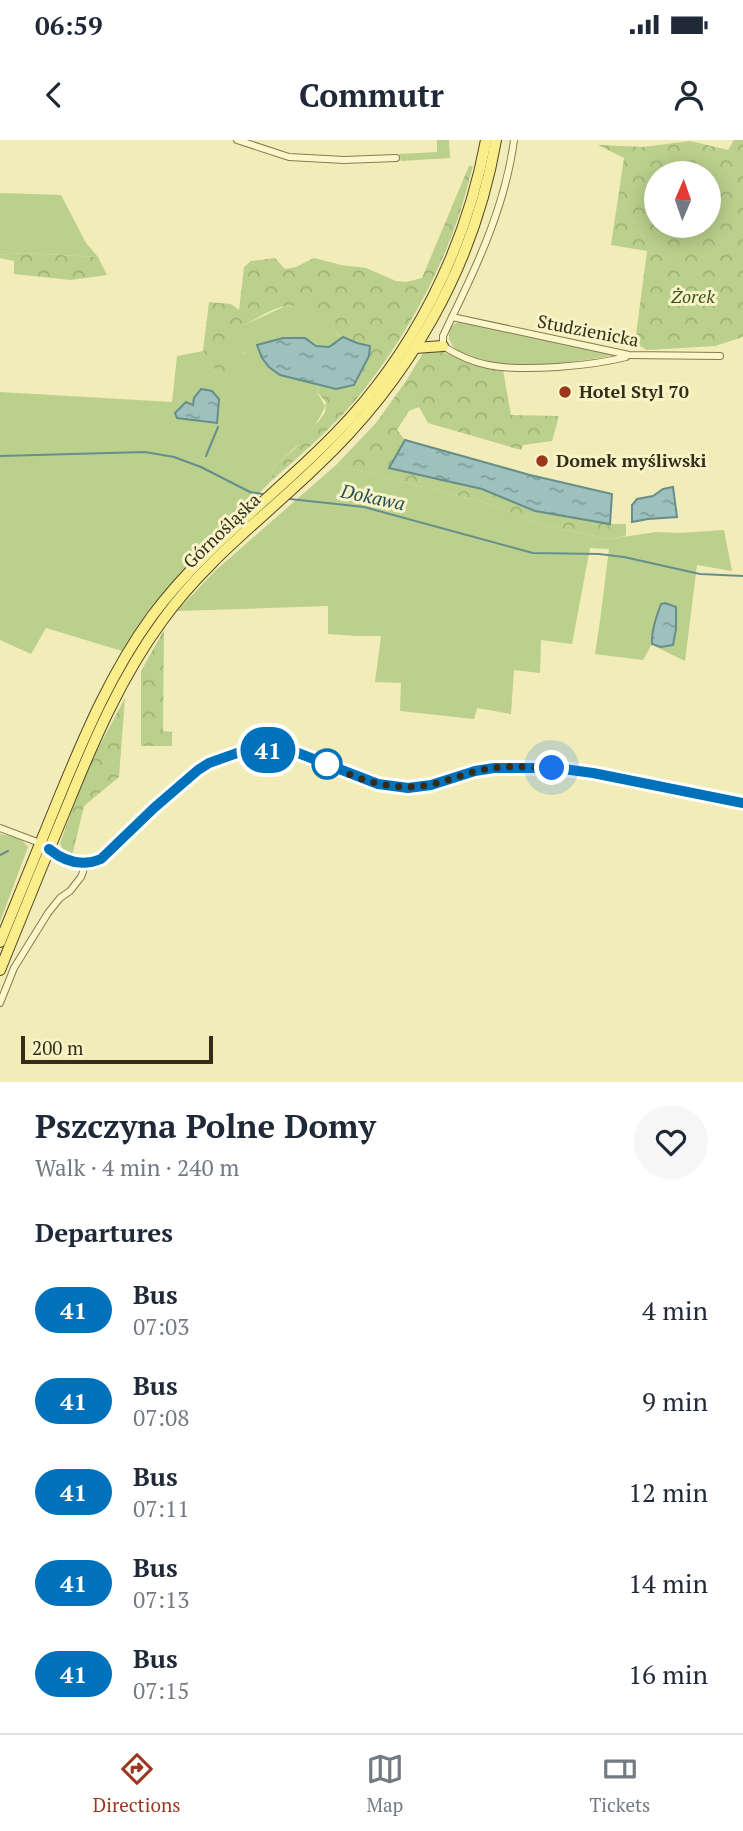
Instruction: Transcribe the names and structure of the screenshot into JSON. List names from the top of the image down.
{
  "streets": {
    "main road": ["Górnośląska"],
    "street": ["Studzienicka"]
  },
  "water": ["Dokawa"],
  "parks": ["Żorek"],
  "places": ["Hotel Styl 70", "Domek myśliwski"],
  "lines": ["bus line 41"],
  "scale_bar": "200 m",
  "north": "top",
  "page": {
    "status": "06:59",
    "header": "Commutr",
    "on_map": "41",
    "scale": "200 m",
    "heading": [
      ["Pszczyna Polne Domy", "Walk · 4 min · 240 m"],
      "Departures"
    ],
    "list": [
      {
        "mark": "41",
        "name": "Bus",
        "note": "07:03",
        "value": "4 min"
      },
      {
        "mark": "41",
        "name": "Bus",
        "note": "07:08",
        "value": "9 min"
      },
      {
        "mark": "41",
        "name": "Bus",
        "note": "07:11",
        "value": "12 min"
      },
      {
        "mark": "41",
        "name": "Bus",
        "note": "07:13",
        "value": "14 min"
      },
      {
        "mark": "41",
        "name": "Bus",
        "note": "07:15",
        "value": "16 min"
      }
    ],
    "tabs": ["Directions", "Map", "Tickets"]
  }
}
